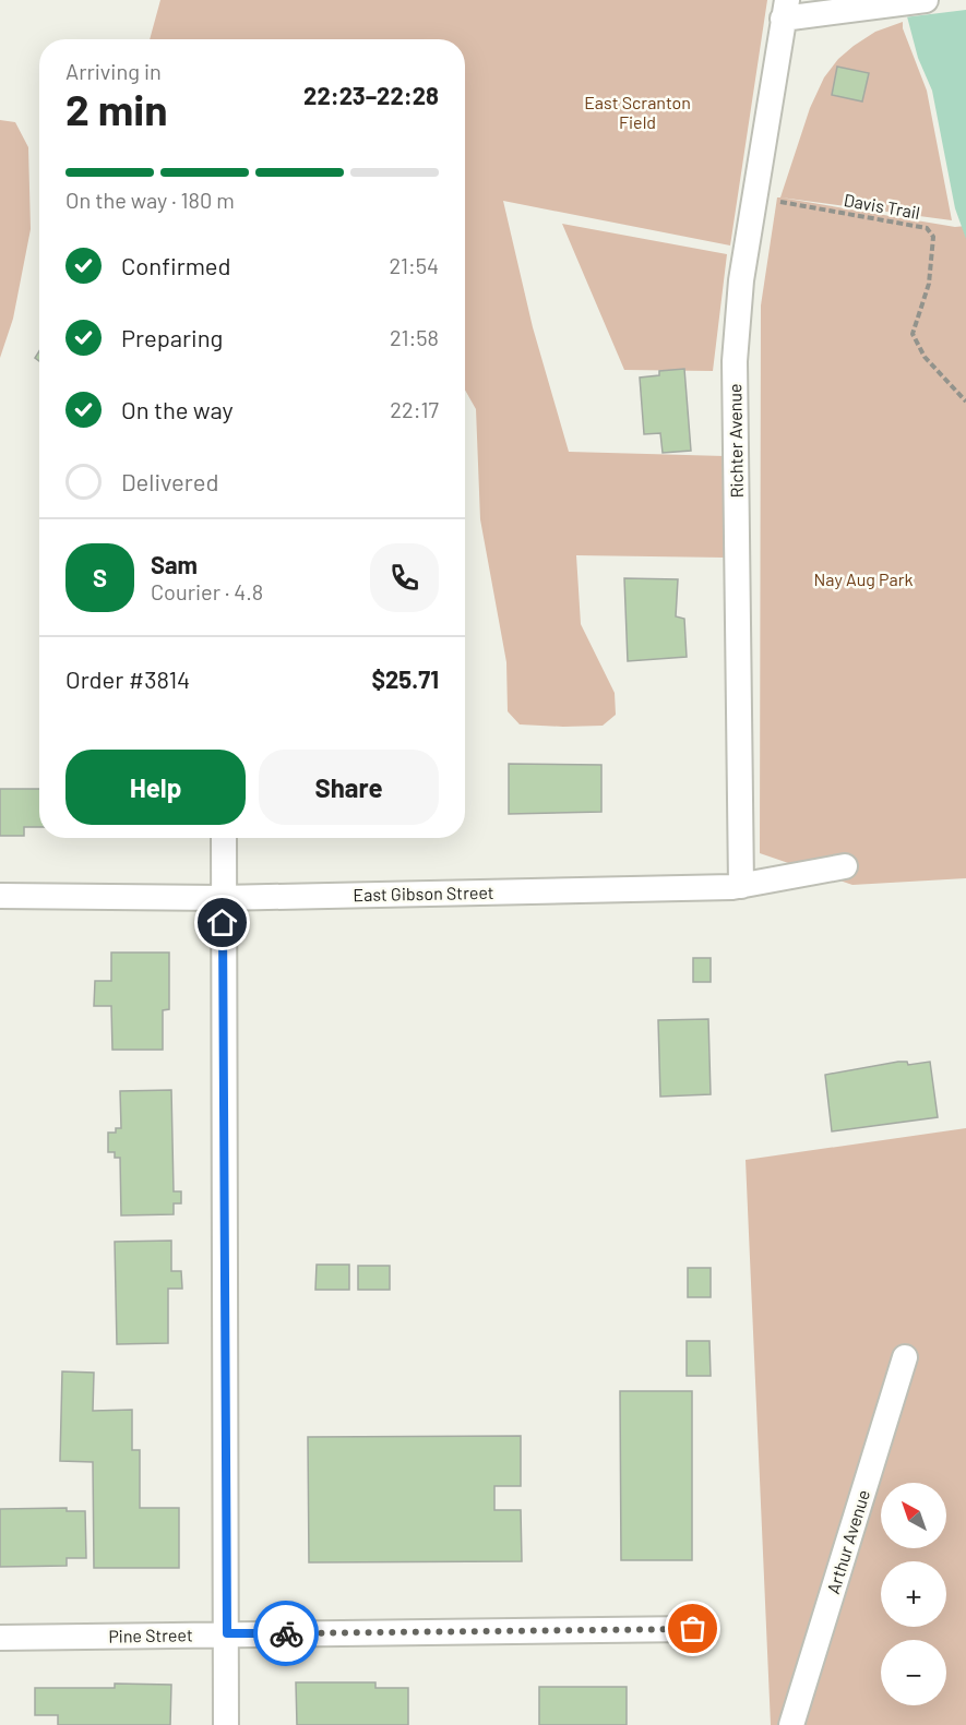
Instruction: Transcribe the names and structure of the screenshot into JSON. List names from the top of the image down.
{
  "streets": {
    "street": [
      "Richter Avenue",
      "East Gibson Street",
      "Arthur Avenue",
      "Pine Street"
    ],
    "path": ["Davis Trail"]
  },
  "crossings": [
    ["Davis Trail", "Richter Avenue"],
    ["Richter Avenue", "East Gibson Street"]
  ],
  "parks": ["East Scranton Field", "Nay Aug Park"],
  "north": "top left",
  "page": {
    "heading": ["2 min", "Arriving in", "22:23–22:28"],
    "panel": [
      "Sam",
      "Courier · 4.8",
      "Order #3814",
      "$25.71"
    ],
    "bar": "On the way · 180 m",
    "list": [
      ["Confirmed", "21:54"],
      ["Preparing", "21:58"],
      ["On the way", "22:17"],
      "Delivered"
    ],
    "round": "S",
    "buttons": ["Help", "Share"],
    "map_buttons": ["+", "−"]
  }
}
